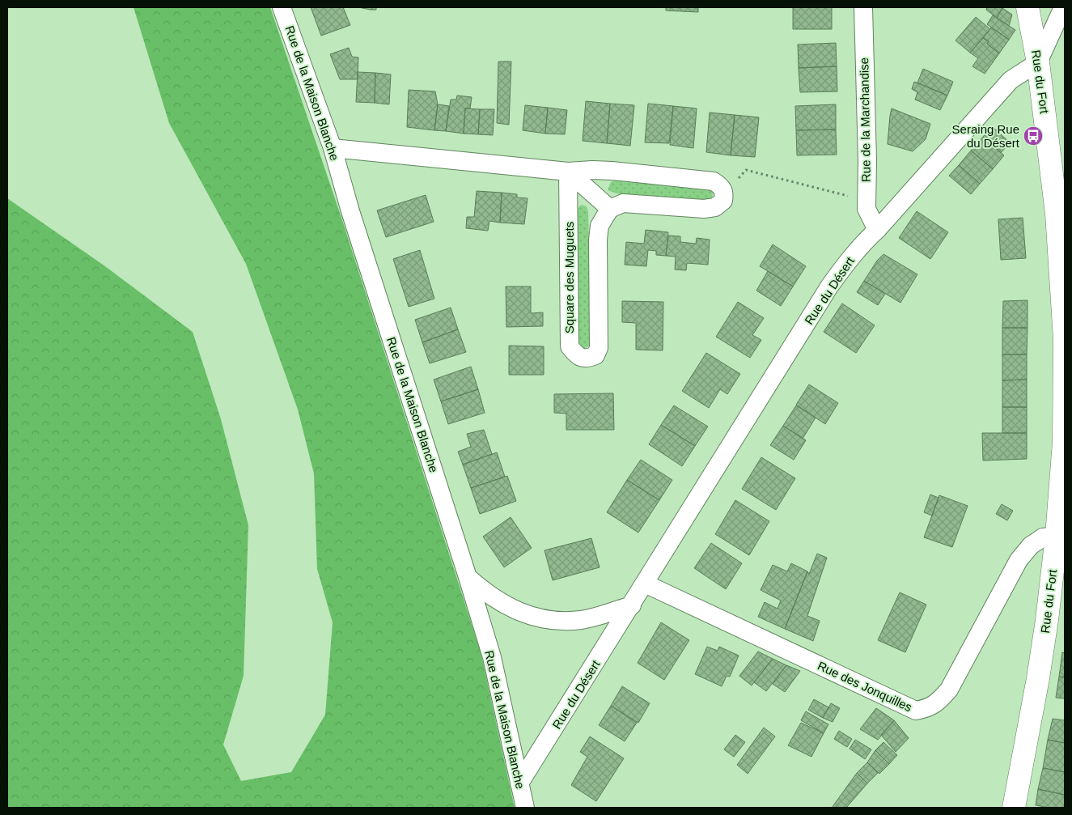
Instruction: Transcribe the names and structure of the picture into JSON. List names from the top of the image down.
{
  "streets": {
    "street": [
      "Rue du Fort",
      "Rue de la Maison Blanche",
      "Rue de la Marchandise",
      "Square des Muguets",
      "Rue du Désert",
      "Rue des Jonquilles"
    ]
  },
  "crossings": [
    ["Rue du Fort", "Rue du Désert"],
    ["Rue du Fort", "Rue des Jonquilles"],
    ["Rue de la Maison Blanche", "Rue du Désert"],
    ["Rue de la Marchandise", "Rue du Désert"],
    ["Rue du Désert", "Rue des Jonquilles"]
  ],
  "places": {
    "bus stop": ["Seraing Rue du Désert"]
  }
}
